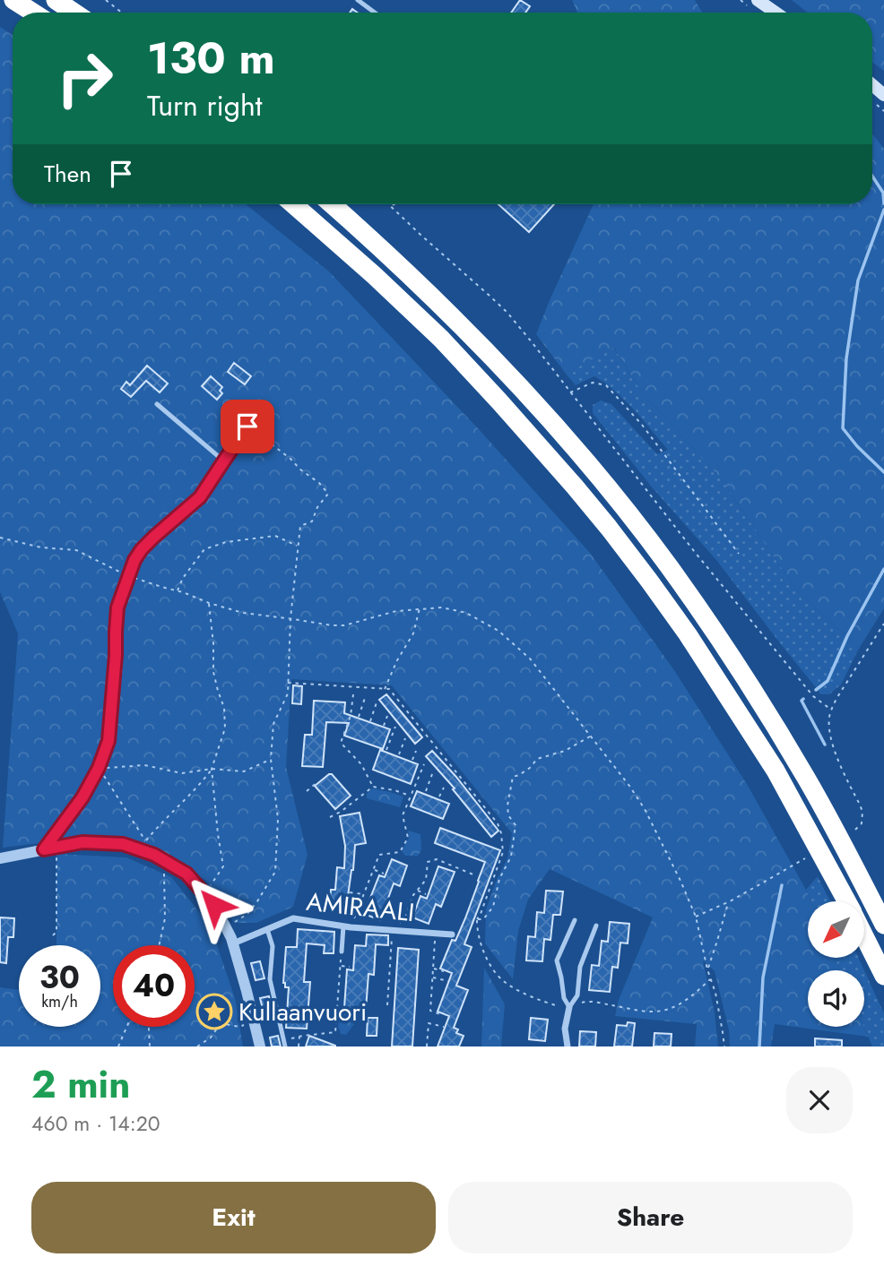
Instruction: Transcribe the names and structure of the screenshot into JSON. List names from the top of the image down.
{
  "streets": {
    "street": ["AMIRAALI"]
  },
  "places": {
    "place": ["Kullaanvuori"]
  },
  "north": "bottom left",
  "page": {
    "turn": ["130 m", "Turn right"],
    "then": "Then",
    "speed": "30 km/h",
    "limit": "40",
    "heading": ["2 min", "460 m · 14:20"],
    "buttons": ["Exit", "Share"]
  }
}
